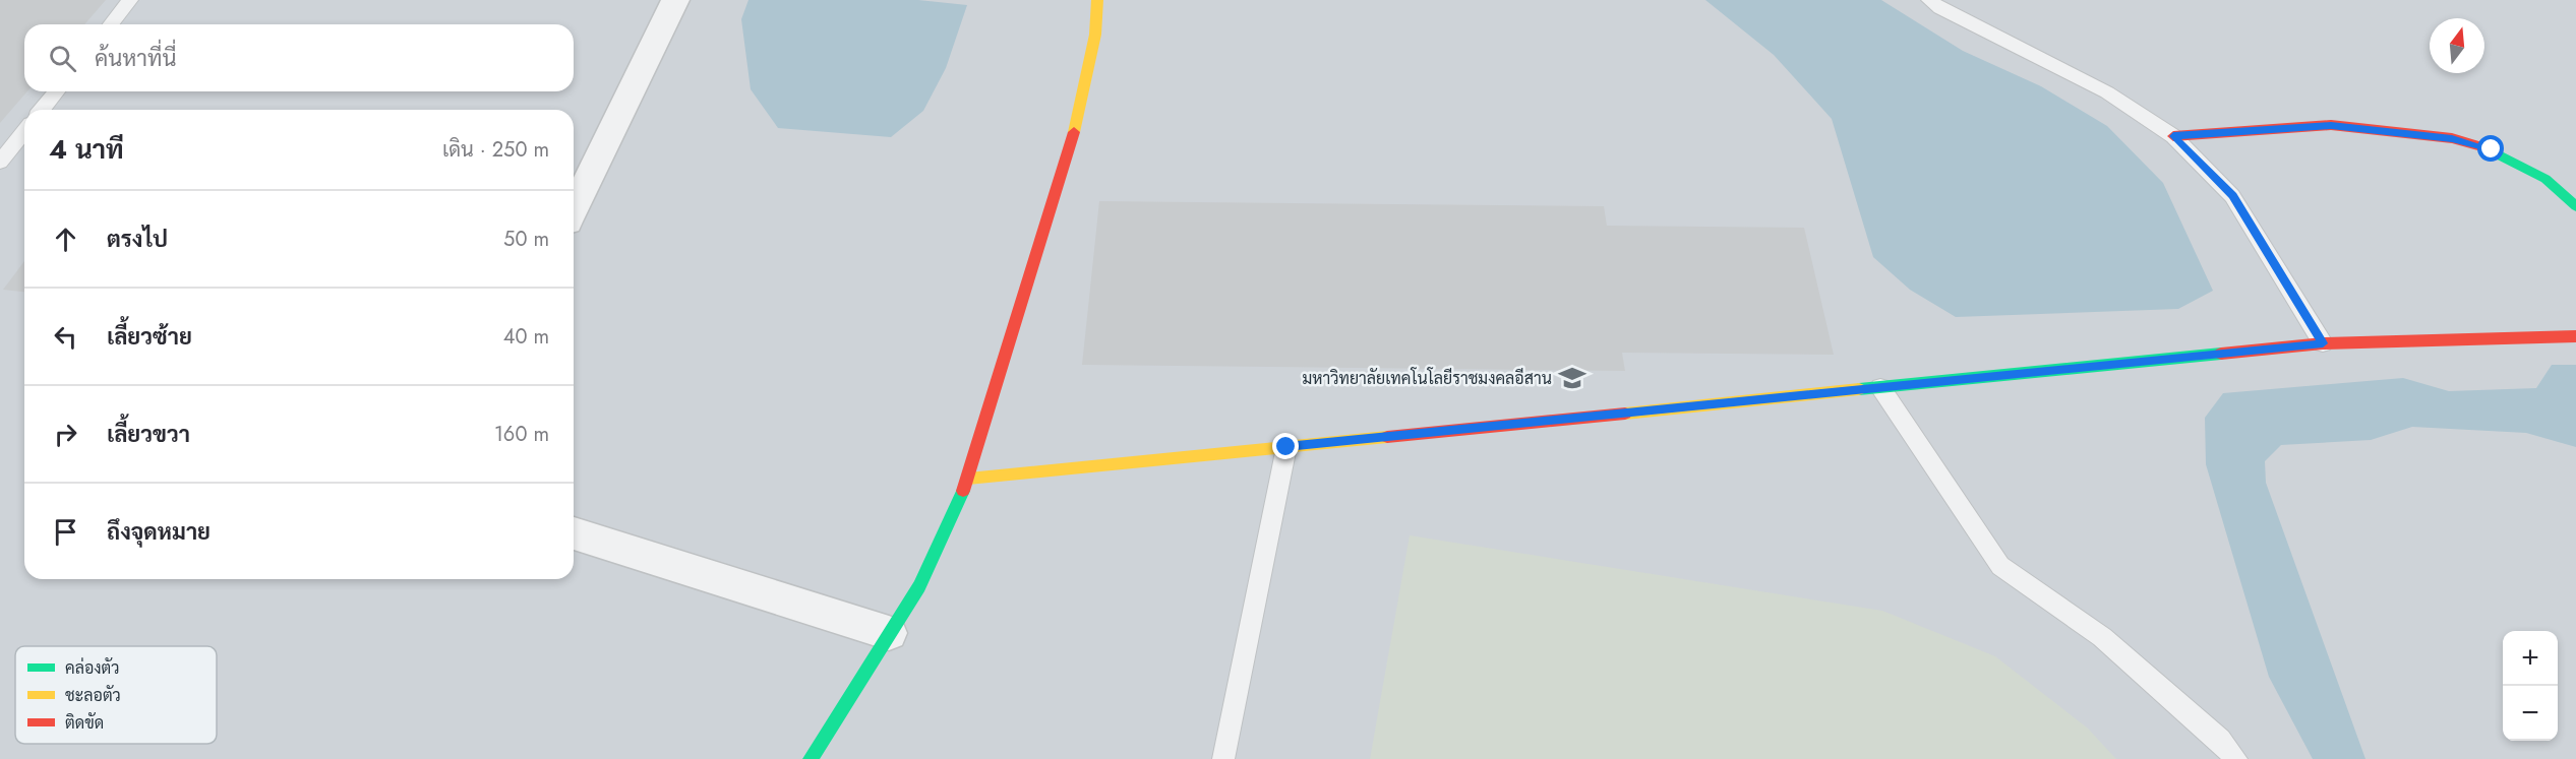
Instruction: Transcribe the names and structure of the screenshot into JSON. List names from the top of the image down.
{
  "places": {
    "school or university": ["มหาวิทยาลัยเทคโนโลยีราชมงคลอีสาน"]
  },
  "legend": ["คล่องตัว", "ชะลอตัว", "ติดขัด"],
  "north": "top",
  "page": {
    "search": "ค้นหาที่นี่",
    "heading": ["4 นาที", "เดิน · 250 m"],
    "list": [
      ["ตรงไป", "50 m"],
      ["เลี้ยวซ้าย", "40 m"],
      ["เลี้ยวขวา", "160 m"],
      "ถึงจุดหมาย"
    ],
    "map_buttons": ["+", "−"]
  }
}
